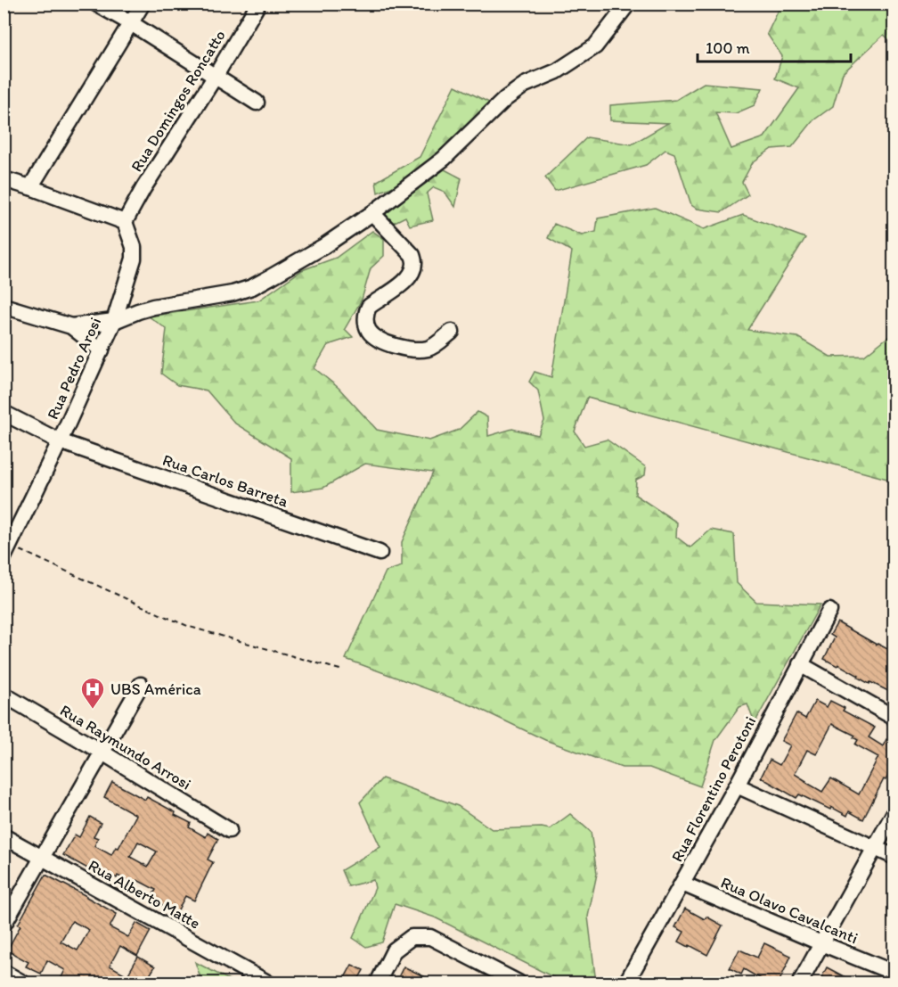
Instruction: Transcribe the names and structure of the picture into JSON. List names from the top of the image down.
{
  "streets": {
    "street": [
      "Rua Domingos Roncatto",
      "Rua Pedro Arosi",
      "Rua Carlos Barreta",
      "Rua Raymundo Arrosi",
      "Rua Florentino Perotoni",
      "Rua Alberto Matte",
      "Rua Olavo Cavalcanti"
    ]
  },
  "crossings": [
    ["Rua Domingos Roncatto", "Rua Pedro Arosi"],
    ["Rua Pedro Arosi", "Rua Carlos Barreta"],
    ["Rua Florentino Perotoni", "Rua Olavo Cavalcanti"]
  ],
  "places": {
    "hospital": ["UBS América"]
  },
  "scale_bar": "100 m"
}
